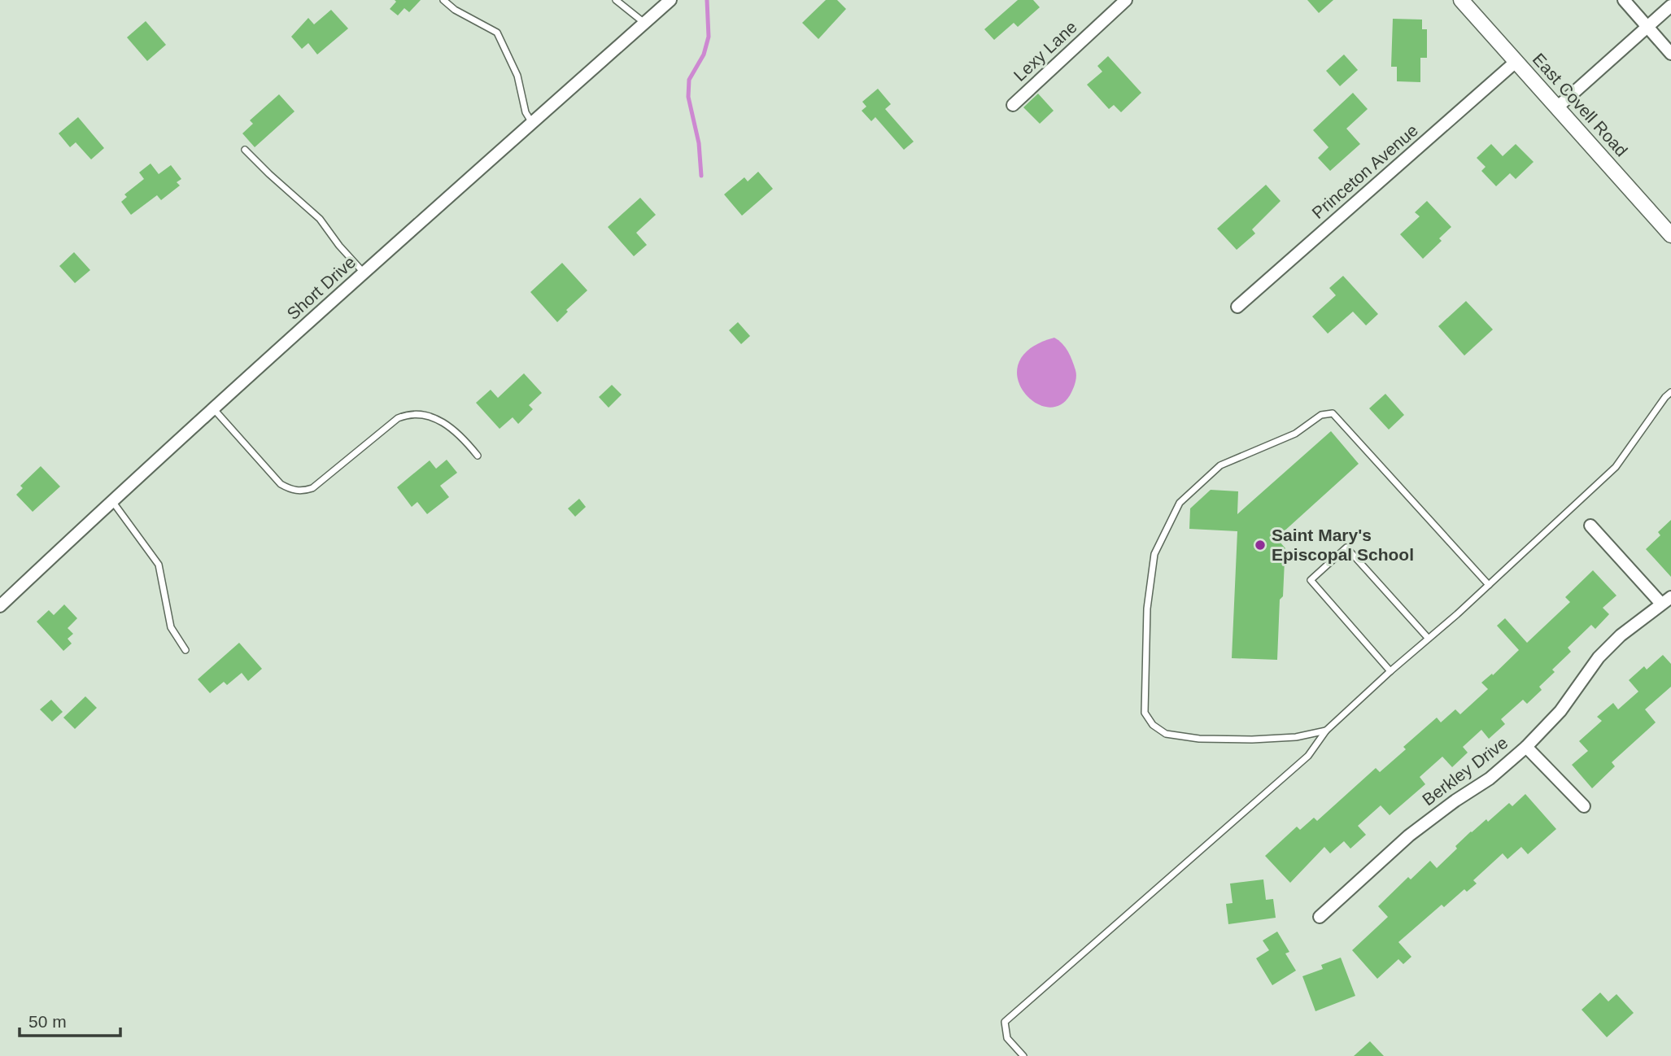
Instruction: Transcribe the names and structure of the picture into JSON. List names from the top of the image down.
{
  "streets": {
    "street": [
      "Lexy Lane",
      "East Covell Road",
      "Princeton Avenue",
      "Short Drive",
      "Berkley Drive"
    ]
  },
  "crossings": [
    ["East Covell Road", "Princeton Avenue"]
  ],
  "places": ["Saint Mary's Episcopal School"],
  "scale_bar": "50 m"
}
